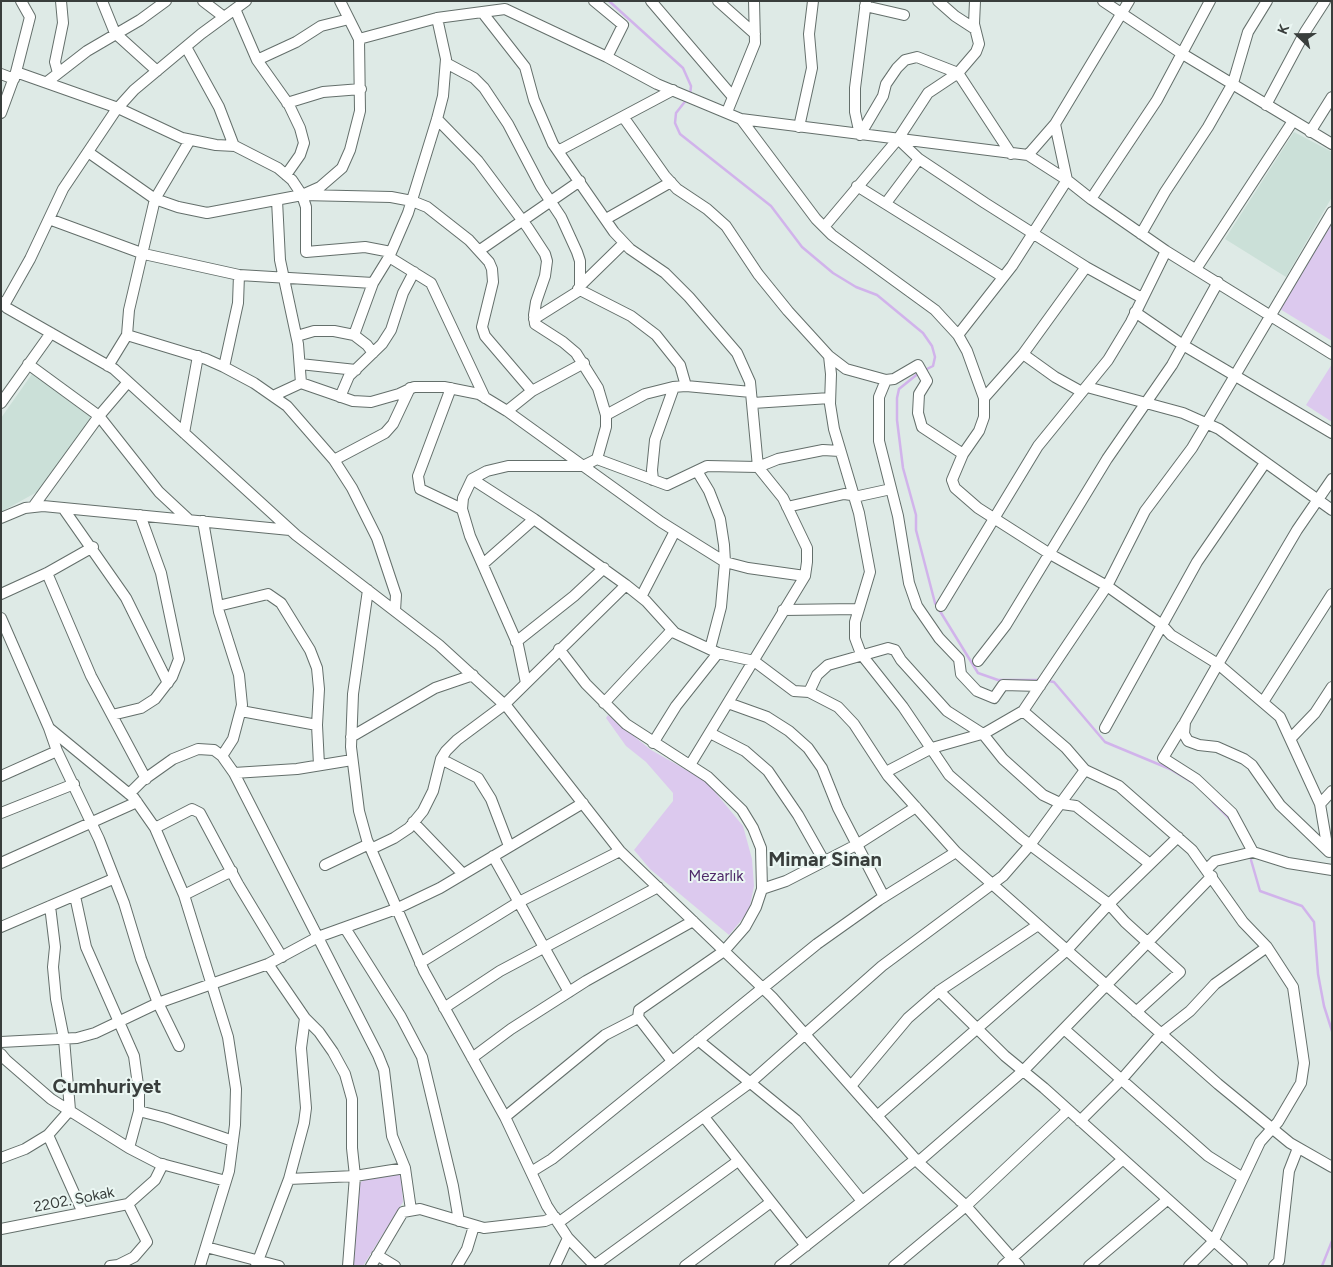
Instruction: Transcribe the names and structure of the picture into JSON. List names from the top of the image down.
{
  "streets": {
    "street": ["2202. Sokak"]
  },
  "districts": ["Mimar Sinan", "Cumhuriyet"],
  "parks": ["Mezarlık"],
  "north": "left"
}
